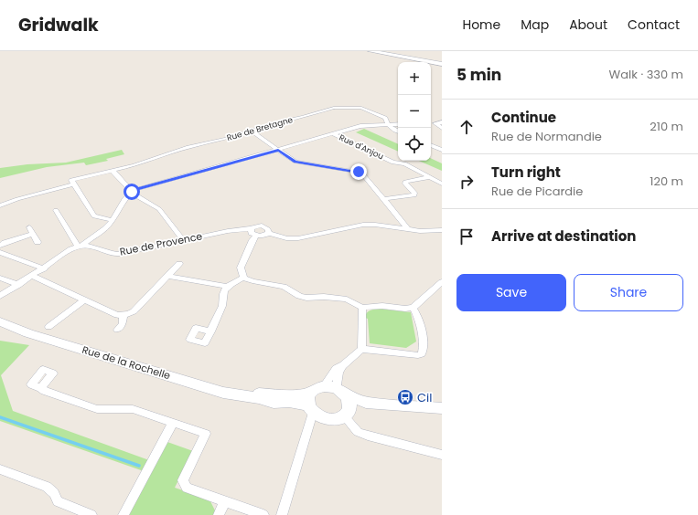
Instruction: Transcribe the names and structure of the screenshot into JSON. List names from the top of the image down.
{
  "streets": {
    "main road": ["Rue de la Rochelle"],
    "street": ["Rue de Bretagne", "Rue d'Anjou", "Rue de Provence"]
  },
  "places": {
    "bus stop": ["Cil"]
  },
  "page": {
    "header": "Gridwalk",
    "nav": [
      "Home",
      "Map",
      "About",
      "Contact"
    ],
    "heading": ["5 min", "Walk · 330 m"],
    "map_buttons": ["+", "−"],
    "list": [
      ["Continue", "Rue de Normandie", "210 m"],
      ["Turn right", "Rue de Picardie", "120 m"],
      "Arrive at destination"
    ],
    "buttons": ["Save", "Share"]
  }
}
